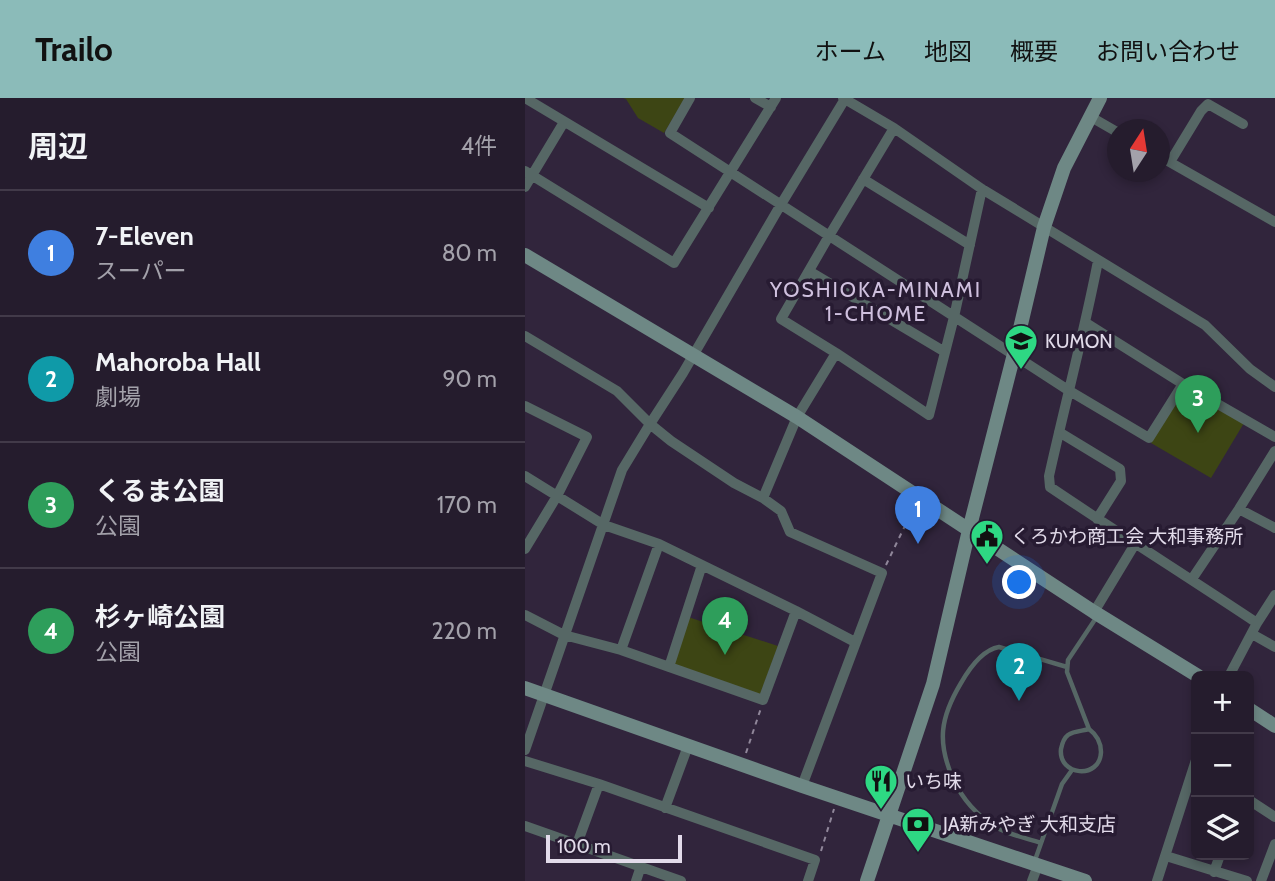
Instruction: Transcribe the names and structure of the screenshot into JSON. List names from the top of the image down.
{
  "districts": ["YOSHIOKA-MINAMI 1-CHOME"],
  "places": {
    "school or university": ["KUMON"],
    "public building": ["くろかわ商工会 大和事務所"],
    "restaurant": ["いち味"],
    "bank": ["JA新みやぎ 大和支店"]
  },
  "scale_bar": "100 m",
  "north": "top",
  "page": {
    "header": "Trailo",
    "nav": [
      "ホーム",
      "地図",
      "概要",
      "お問い合わせ"
    ],
    "heading": ["周辺", "4件"],
    "list": [
      {
        "mark": "1",
        "name": "7-Eleven",
        "note": "スーパー",
        "value": "80 m"
      },
      {
        "mark": "2",
        "name": "Mahoroba Hall",
        "note": "劇場",
        "value": "90 m"
      },
      {
        "mark": "3",
        "name": "くるま公園",
        "note": "公園",
        "value": "170 m"
      },
      {
        "mark": "4",
        "name": "杉ヶ崎公園",
        "note": "公園",
        "value": "220 m"
      }
    ],
    "pins": [
      "3",
      "1",
      "4",
      "2"
    ],
    "map_buttons": ["+", "−"],
    "scale": "100 m"
  }
}
